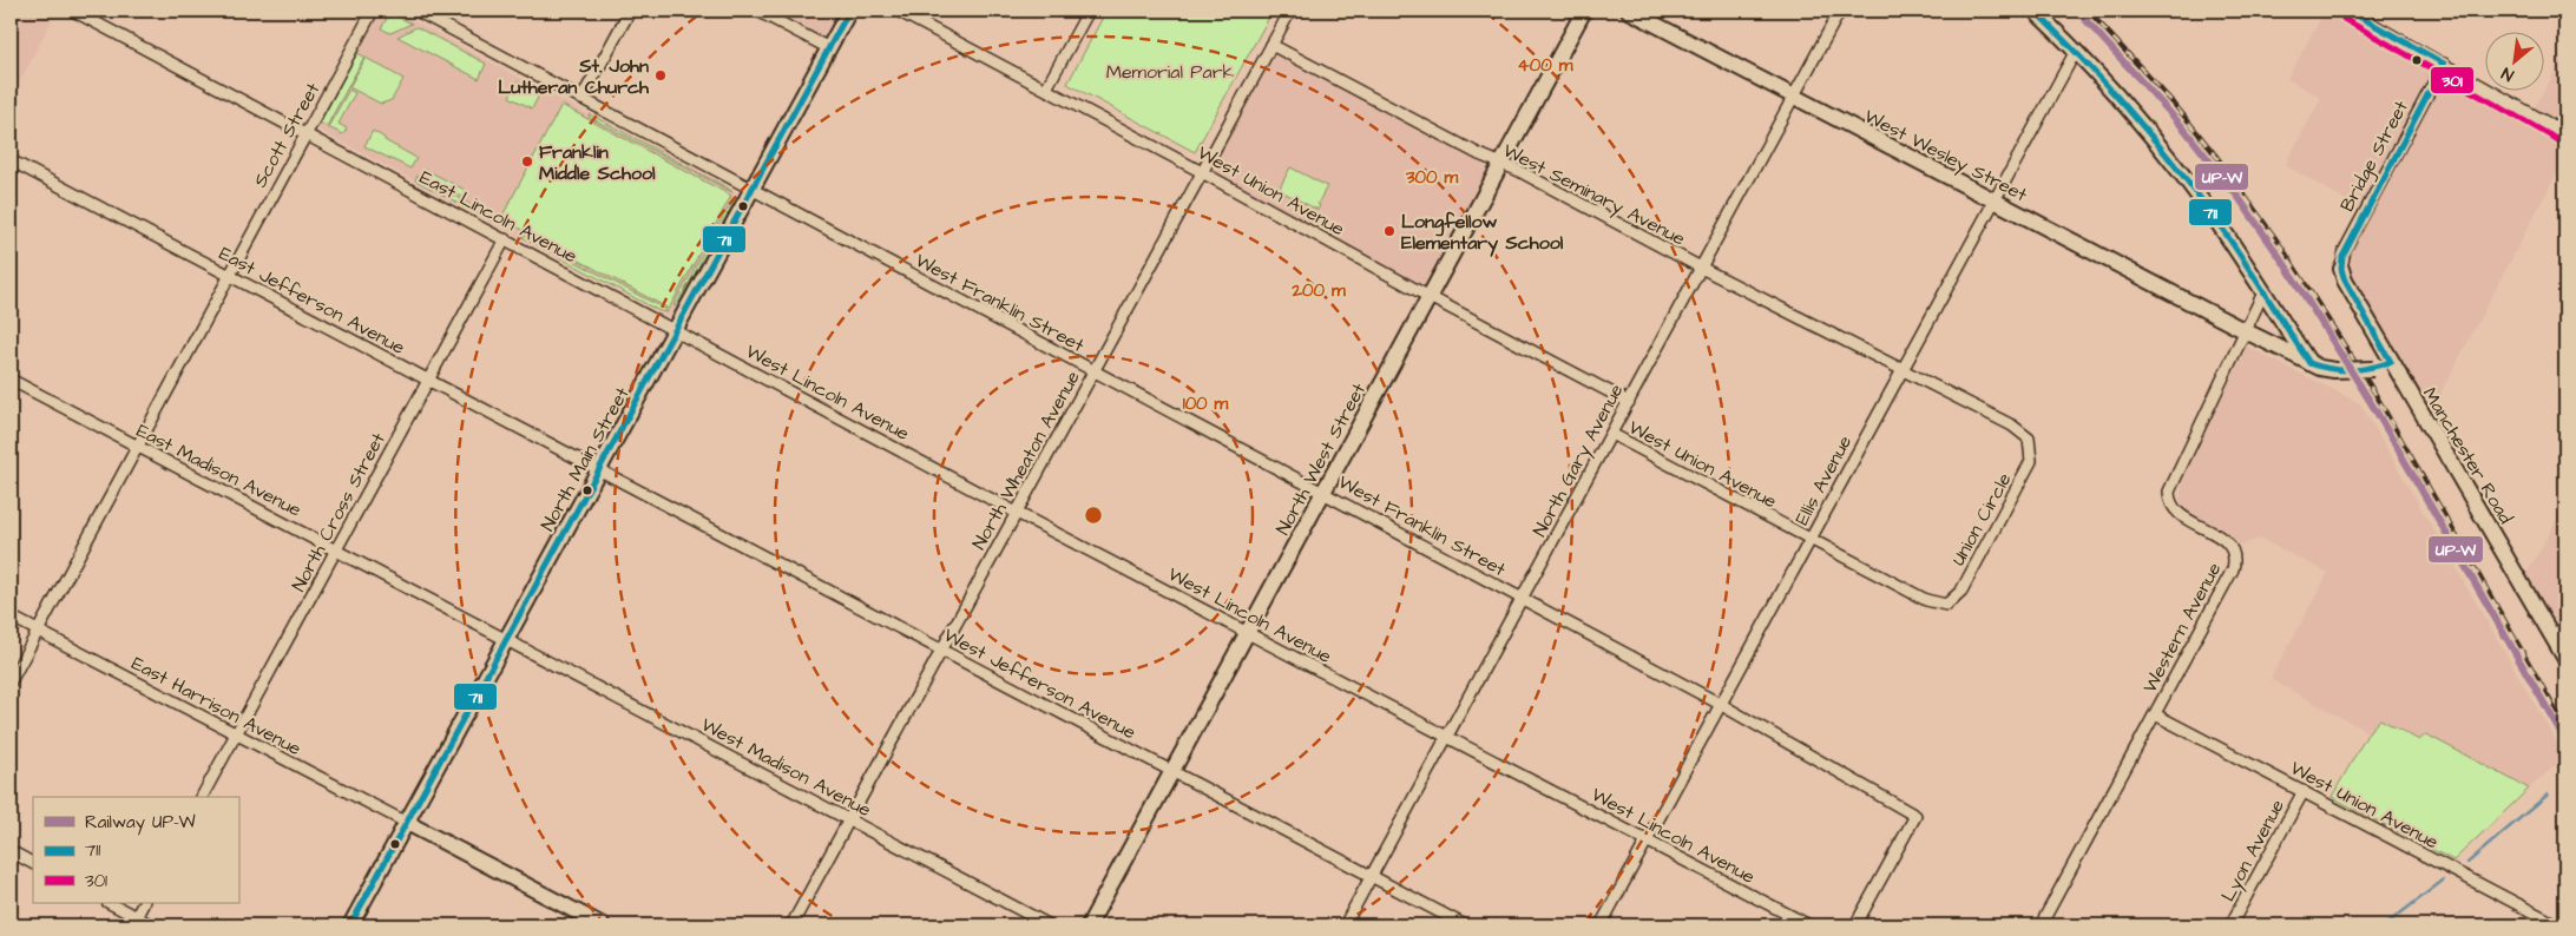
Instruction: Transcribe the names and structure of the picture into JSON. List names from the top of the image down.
{
  "streets": {
    "street": [
      "Scott Street",
      "West Wesley Street",
      "Bridge Street",
      "West Union Avenue",
      "West Seminary Avenue",
      "East Lincoln Avenue",
      "East Jefferson Avenue",
      "West Franklin Street",
      "West Lincoln Avenue",
      "Manchester Road",
      "North Main Street",
      "North West Street",
      "North Wheaton Avenue",
      "North Gary Avenue",
      "East Madison Avenue",
      "Ellis Avenue",
      "North Cross Street",
      "Union Circle",
      "Western Avenue",
      "West Jefferson Avenue",
      "East Harrison Avenue",
      "West Madison Avenue",
      "Lyon Avenue"
    ]
  },
  "crossings": [
    ["Scott Street", "East Lincoln Avenue"],
    ["Scott Street", "East Jefferson Avenue"],
    ["Scott Street", "East Madison Avenue"],
    ["Scott Street", "East Harrison Avenue"],
    ["West Wesley Street", "North Gary Avenue"],
    ["West Wesley Street", "Ellis Avenue"],
    ["West Wesley Street", "Western Avenue"],
    ["Bridge Street", "Manchester Road"],
    ["West Union Avenue", "North West Street"],
    ["West Union Avenue", "North Wheaton Avenue"],
    ["West Union Avenue", "North Gary Avenue"],
    ["West Union Avenue", "Ellis Avenue"],
    ["West Union Avenue", "Union Circle"],
    ["West Union Avenue", "Western Avenue"],
    ["West Union Avenue", "Lyon Avenue"],
    ["West Seminary Avenue", "North West Street"],
    ["West Seminary Avenue", "North Wheaton Avenue"],
    ["West Seminary Avenue", "North Gary Avenue"],
    ["West Seminary Avenue", "Ellis Avenue"],
    ["West Seminary Avenue", "Union Circle"],
    ["East Lincoln Avenue", "West Lincoln Avenue"],
    ["East Lincoln Avenue", "North Main Street"],
    ["East Lincoln Avenue", "North Cross Street"],
    ["East Jefferson Avenue", "North Main Street"],
    ["East Jefferson Avenue", "North Cross Street"],
    ["East Jefferson Avenue", "West Jefferson Avenue"],
    ["West Franklin Street", "North Main Street"],
    ["West Franklin Street", "North West Street"],
    ["West Franklin Street", "North Wheaton Avenue"],
    ["West Franklin Street", "North Gary Avenue"],
    ["West Franklin Street", "Ellis Avenue"],
    ["West Lincoln Avenue", "North Main Street"],
    ["West Lincoln Avenue", "North West Street"],
    ["West Lincoln Avenue", "North Wheaton Avenue"],
    ["West Lincoln Avenue", "North Gary Avenue"],
    ["West Lincoln Avenue", "Ellis Avenue"],
    ["North Main Street", "East Madison Avenue"],
    ["North Main Street", "West Jefferson Avenue"],
    ["North Main Street", "East Harrison Avenue"],
    ["North Main Street", "West Madison Avenue"],
    ["North West Street", "West Jefferson Avenue"],
    ["North Wheaton Avenue", "West Jefferson Avenue"],
    ["North Wheaton Avenue", "West Madison Avenue"],
    ["North Gary Avenue", "West Jefferson Avenue"],
    ["East Madison Avenue", "North Cross Street"],
    ["East Madison Avenue", "West Madison Avenue"],
    ["Ellis Avenue", "Union Circle"],
    ["North Cross Street", "East Harrison Avenue"]
  ],
  "parks": ["Memorial Park"],
  "places": ["St. John Lutheran Church", "Franklin Middle School", "Longfellow Elementary School"],
  "lines": ["rail line UP-W", "transit line 711", "transit line 301"],
  "legend": ["Railway UP-W", "711", "301"],
  "north": "bottom left",
  "rings": [
    "400 m",
    "300 m",
    "200 m",
    "100 m"
  ]
}
